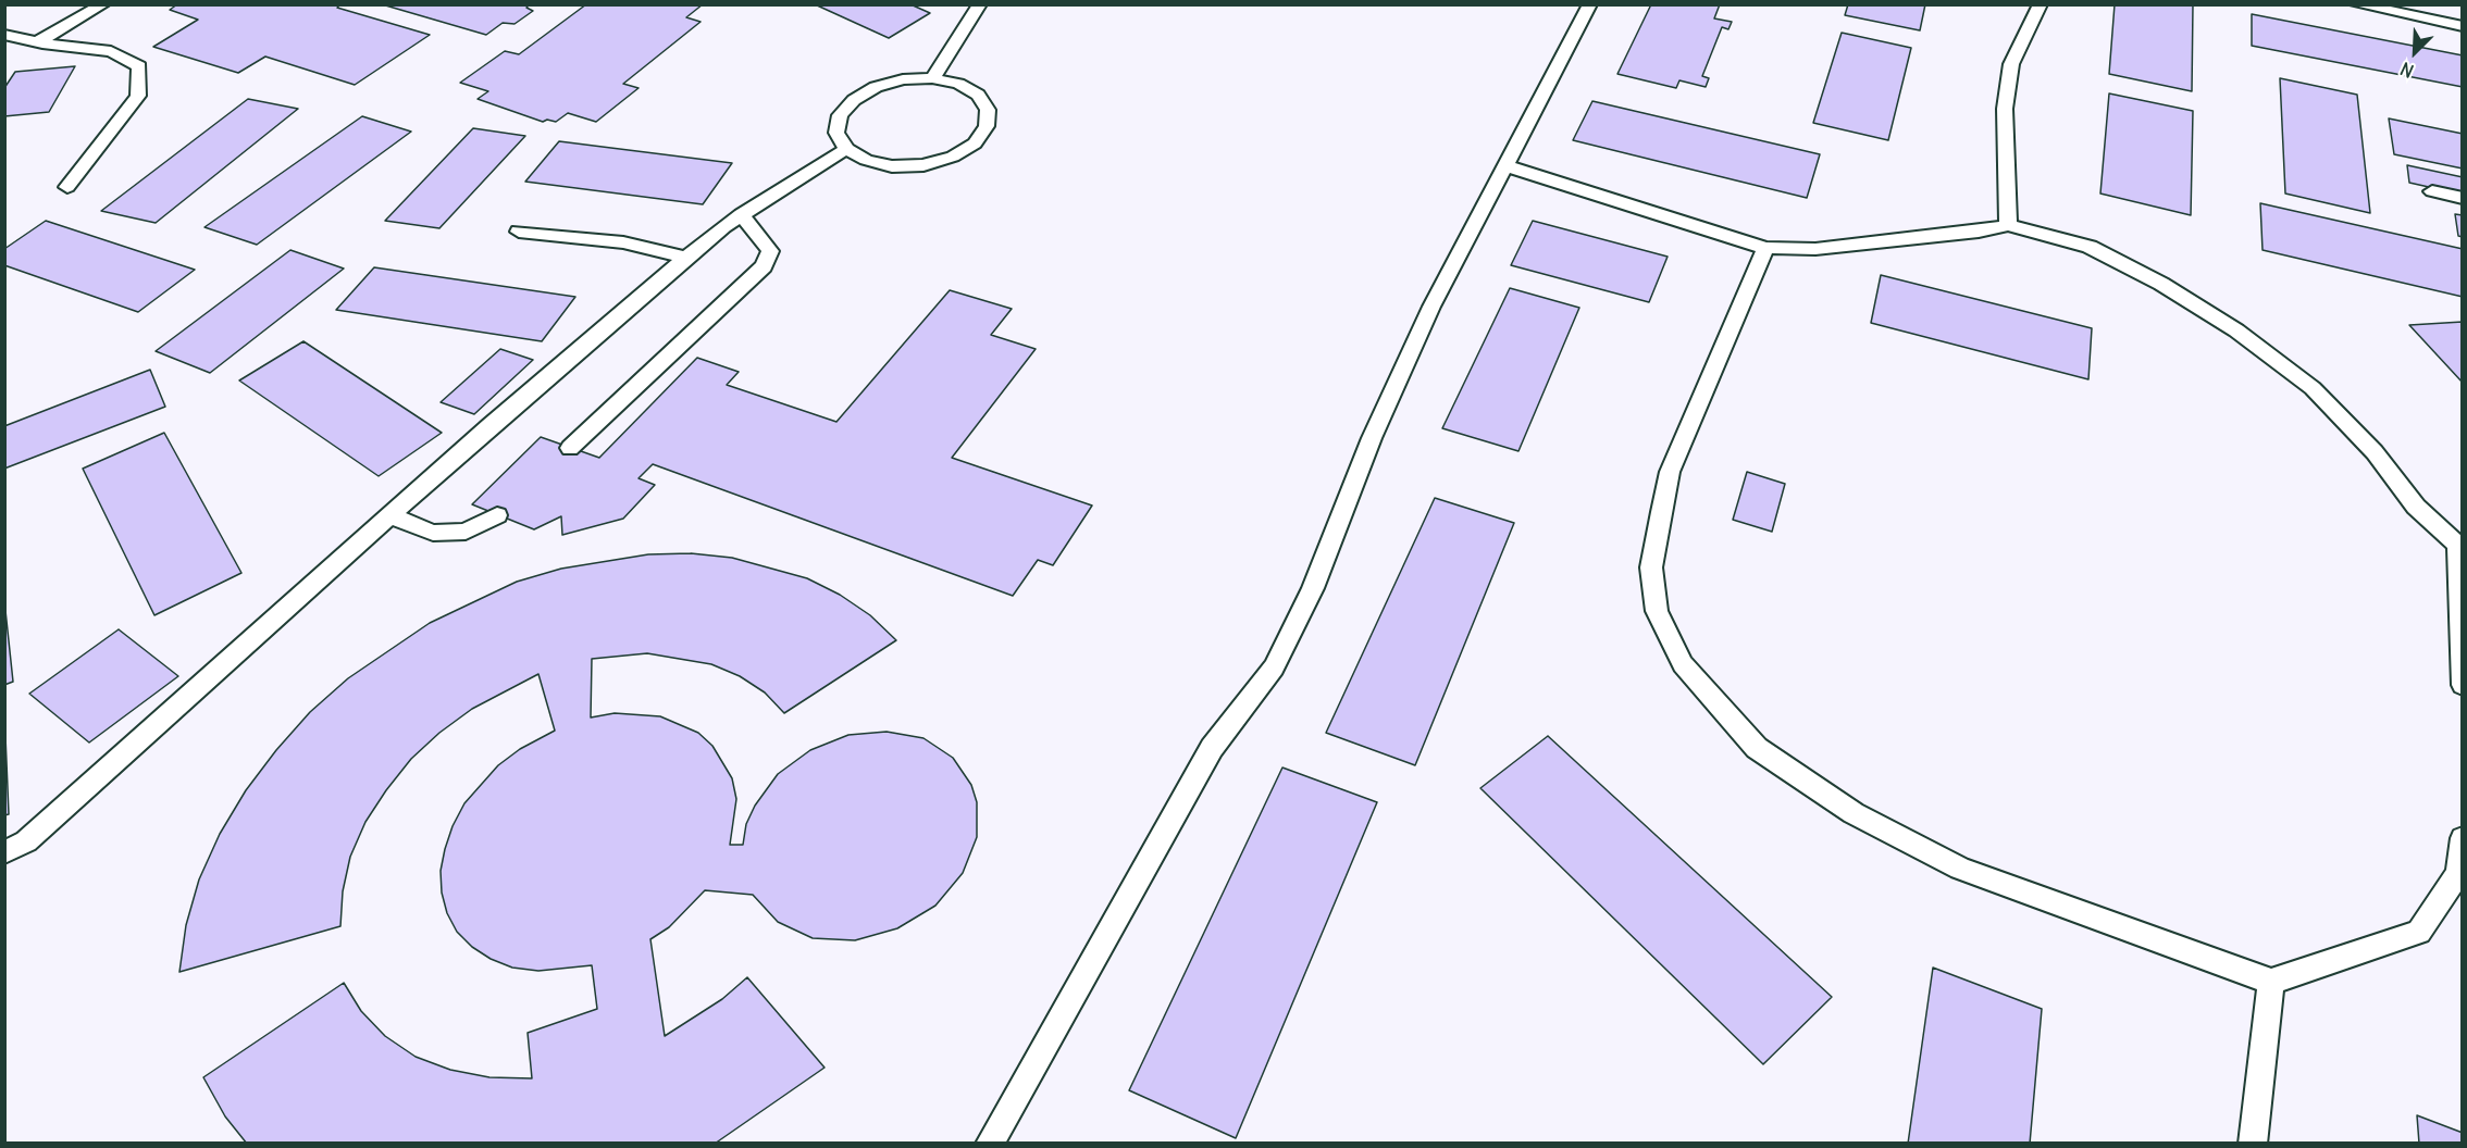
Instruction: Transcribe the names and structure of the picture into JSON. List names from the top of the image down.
{
  "north": "bottom left"
}
